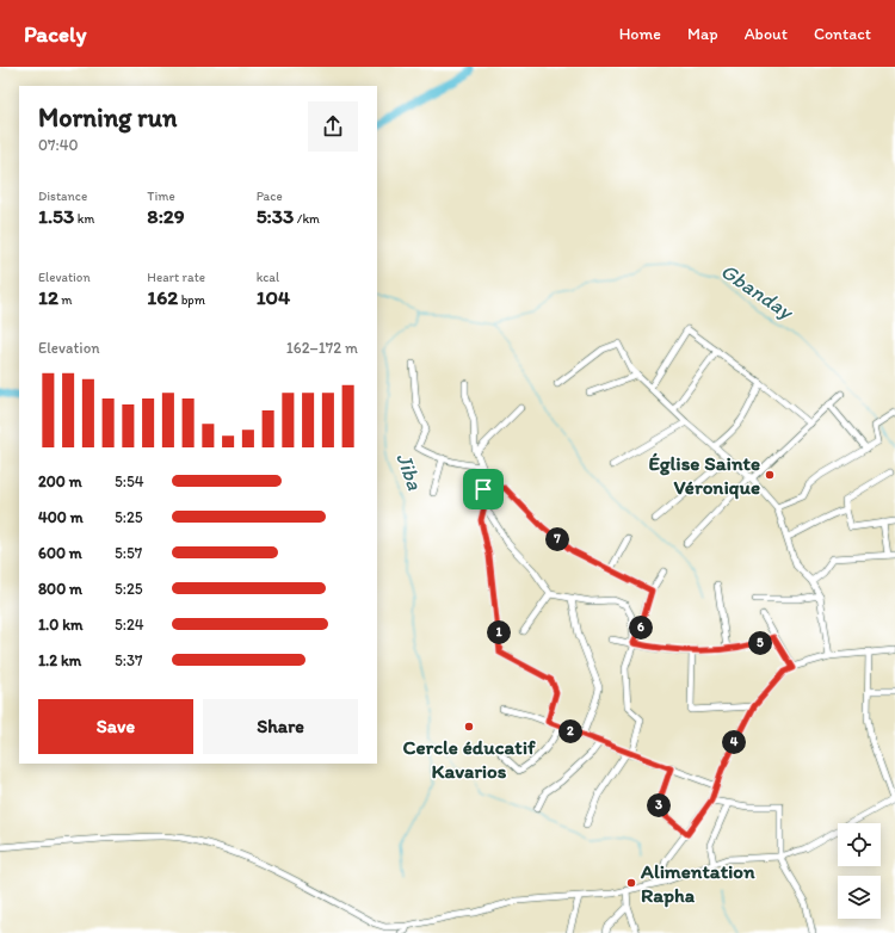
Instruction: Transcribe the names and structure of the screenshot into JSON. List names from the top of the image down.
{
  "water": ["Gbanday", "Jiba"],
  "places": ["Église Sainte Véronique", "Cercle éducatif Kavarios", "Alimentation Rapha"],
  "page": {
    "header": "Pacely",
    "nav": [
      "Home",
      "Map",
      "About",
      "Contact"
    ],
    "heading": ["Morning run", "07:40"],
    "stats": [
      ["Distance", "1.53 km"],
      ["Time", "8:29"],
      ["Pace", "5:33 /km"],
      ["Elevation", "12 m"],
      ["Heart rate", "162 bpm"],
      ["kcal", "104"]
    ],
    "chart": ["Elevation", "162–172 m"],
    "list": [
      {
        "name": "200 m",
        "note": "5:54"
      },
      {
        "name": "400 m",
        "note": "5:25"
      },
      {
        "name": "600 m",
        "note": "5:57"
      },
      {
        "name": "800 m",
        "note": "5:25"
      },
      {
        "name": "1.0 km",
        "note": "5:24"
      },
      {
        "name": "1.2 km",
        "note": "5:37"
      }
    ],
    "pins": [
      "7",
      "6",
      "1",
      "5",
      "2",
      "4",
      "3"
    ],
    "buttons": ["Save", "Share"]
  }
}
